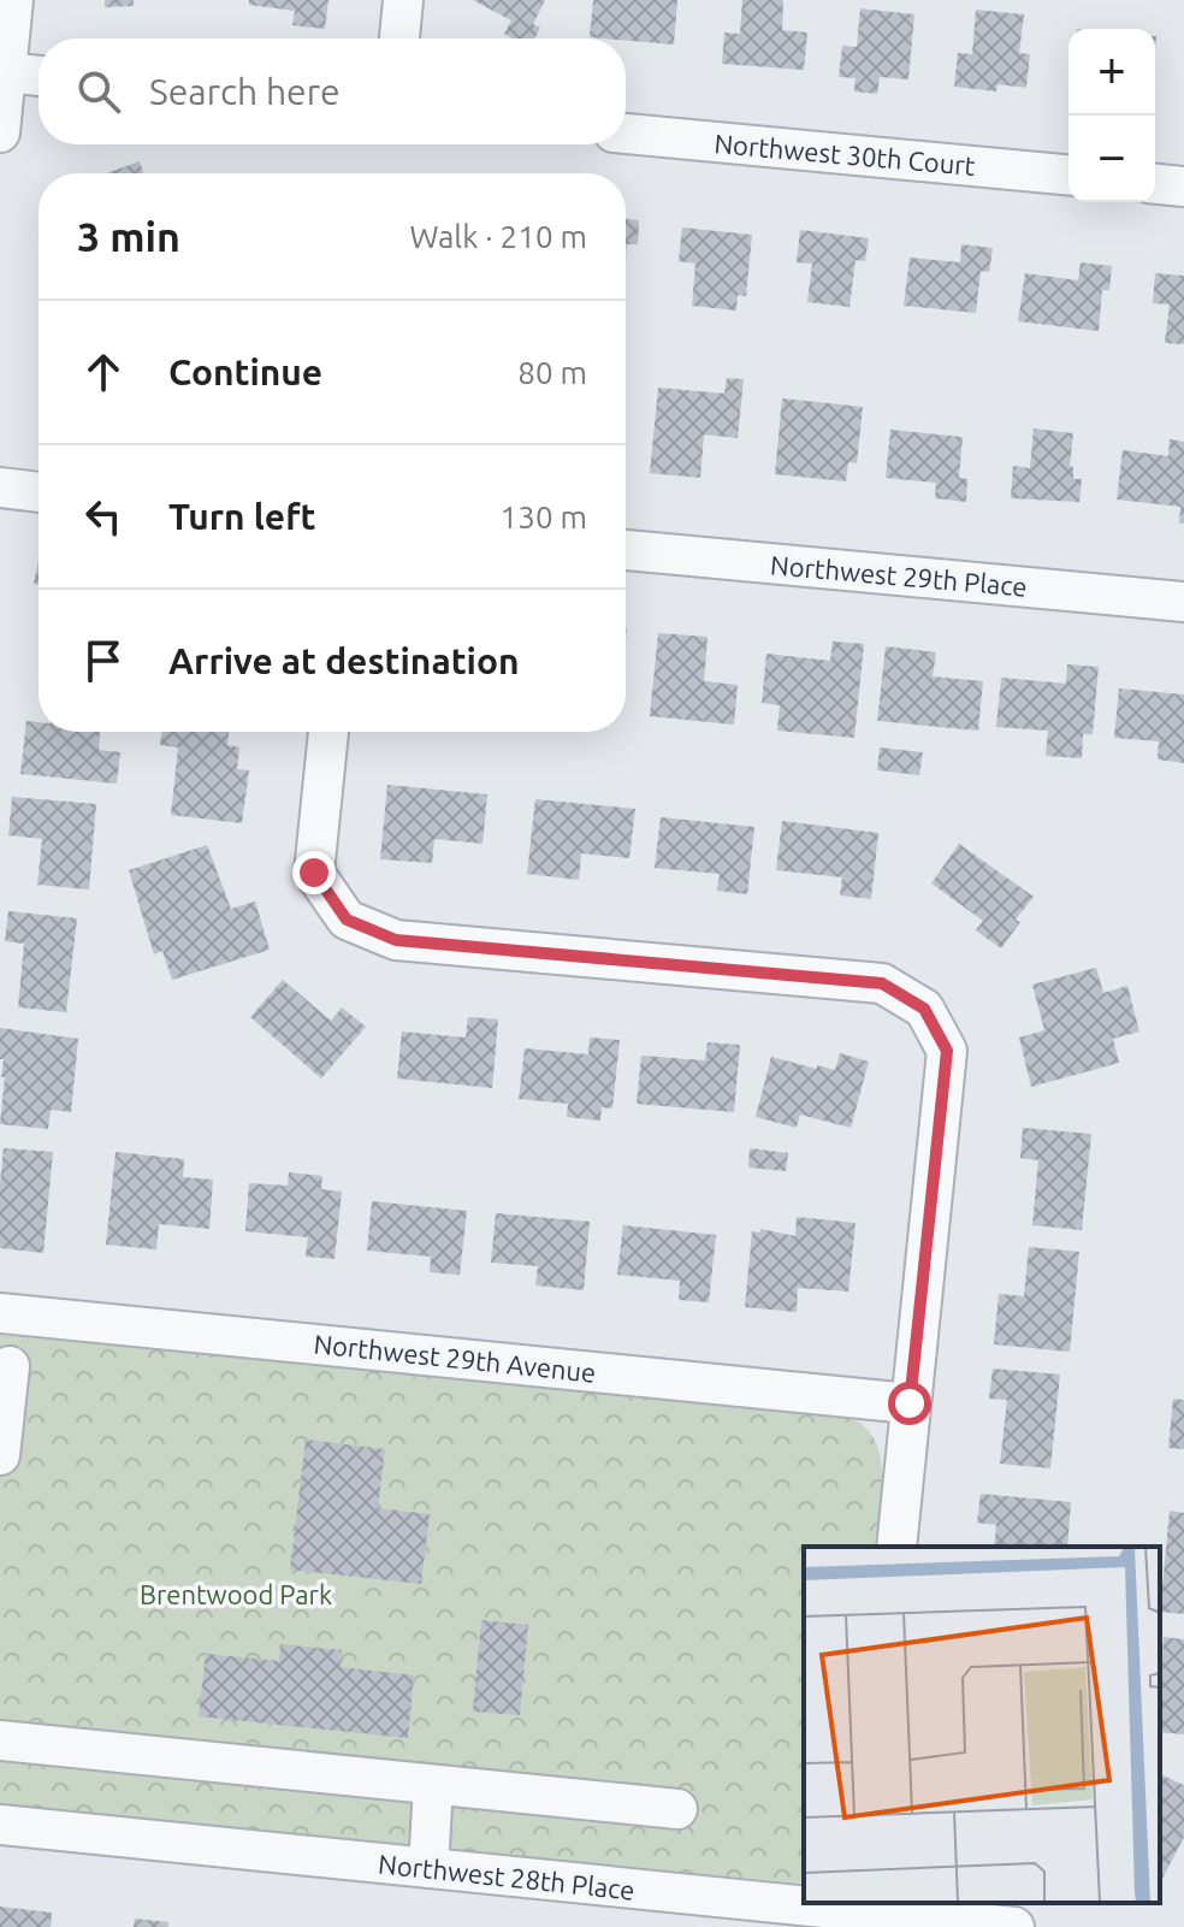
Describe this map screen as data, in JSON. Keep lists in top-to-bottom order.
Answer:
{
  "streets": {
    "street": [
      "Northwest 30th Court",
      "Northwest 29th Place",
      "Northwest 29th Avenue",
      "Northwest 28th Place"
    ]
  },
  "parks": ["Brentwood Park"],
  "page": {
    "map_buttons": ["+", "−"],
    "search": "Search here",
    "heading": ["3 min", "Walk · 210 m"],
    "list": [
      ["Continue", "80 m"],
      ["Turn left", "130 m"],
      "Arrive at destination"
    ]
  }
}
